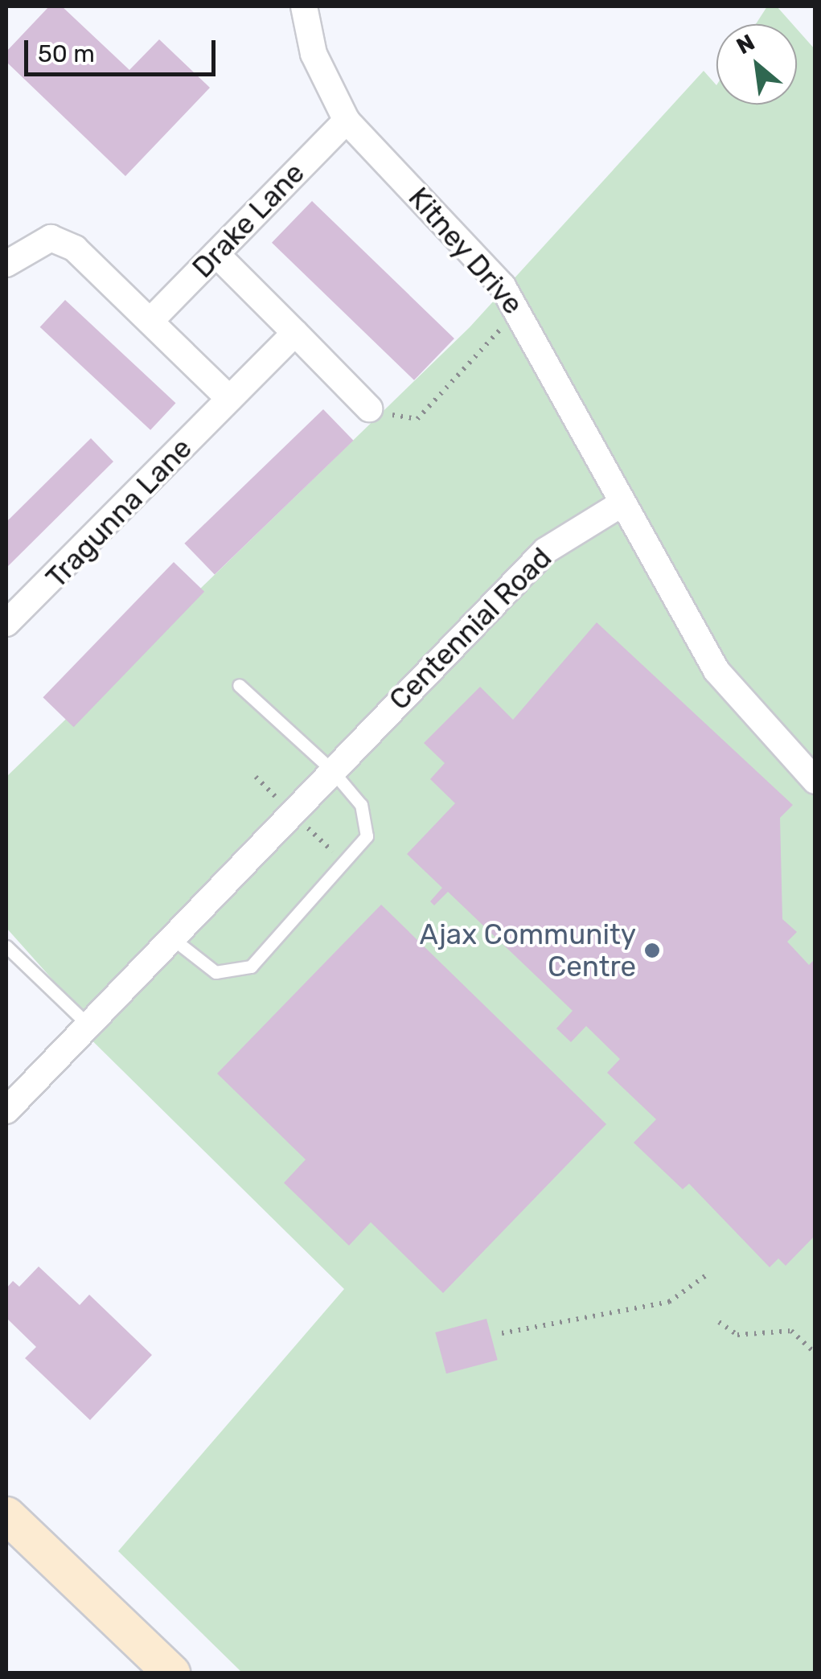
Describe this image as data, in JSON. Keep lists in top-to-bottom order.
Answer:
{
  "streets": {
    "street": [
      "Drake Lane",
      "Kitney Drive",
      "Tragunna Lane",
      "Centennial Road"
    ]
  },
  "crossings": [
    ["Drake Lane", "Kitney Drive"],
    ["Kitney Drive", "Centennial Road"]
  ],
  "places": ["Ajax Community Centre"],
  "scale_bar": "50 m",
  "north": "top left"
}
